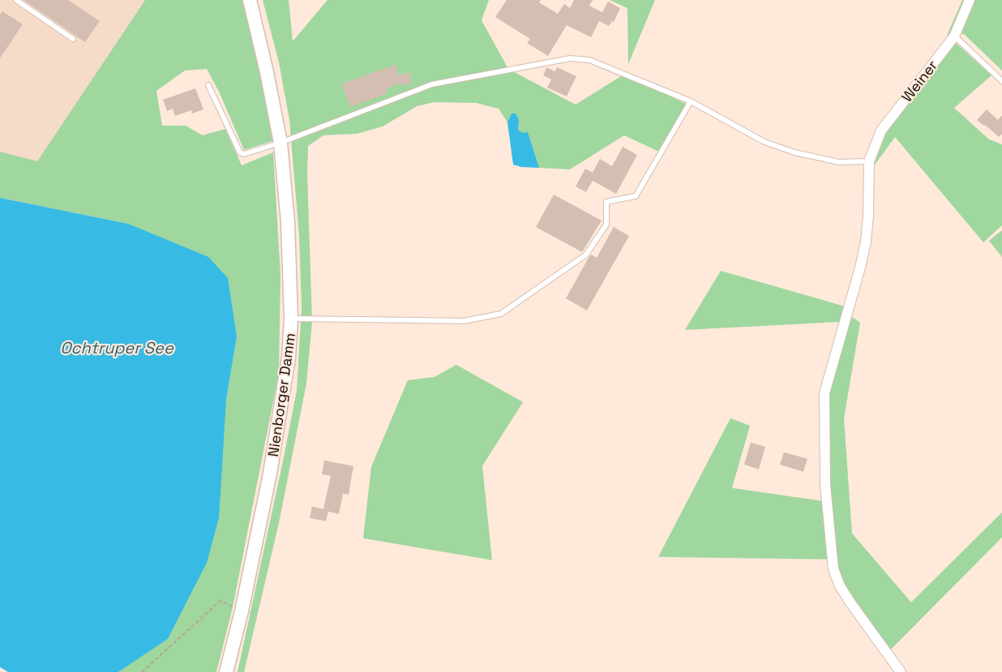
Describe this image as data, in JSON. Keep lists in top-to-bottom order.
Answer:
{
  "streets": {
    "main road": ["Nienborger Damm"],
    "street": ["Weiner"]
  },
  "water": ["Ochtruper See"]
}
